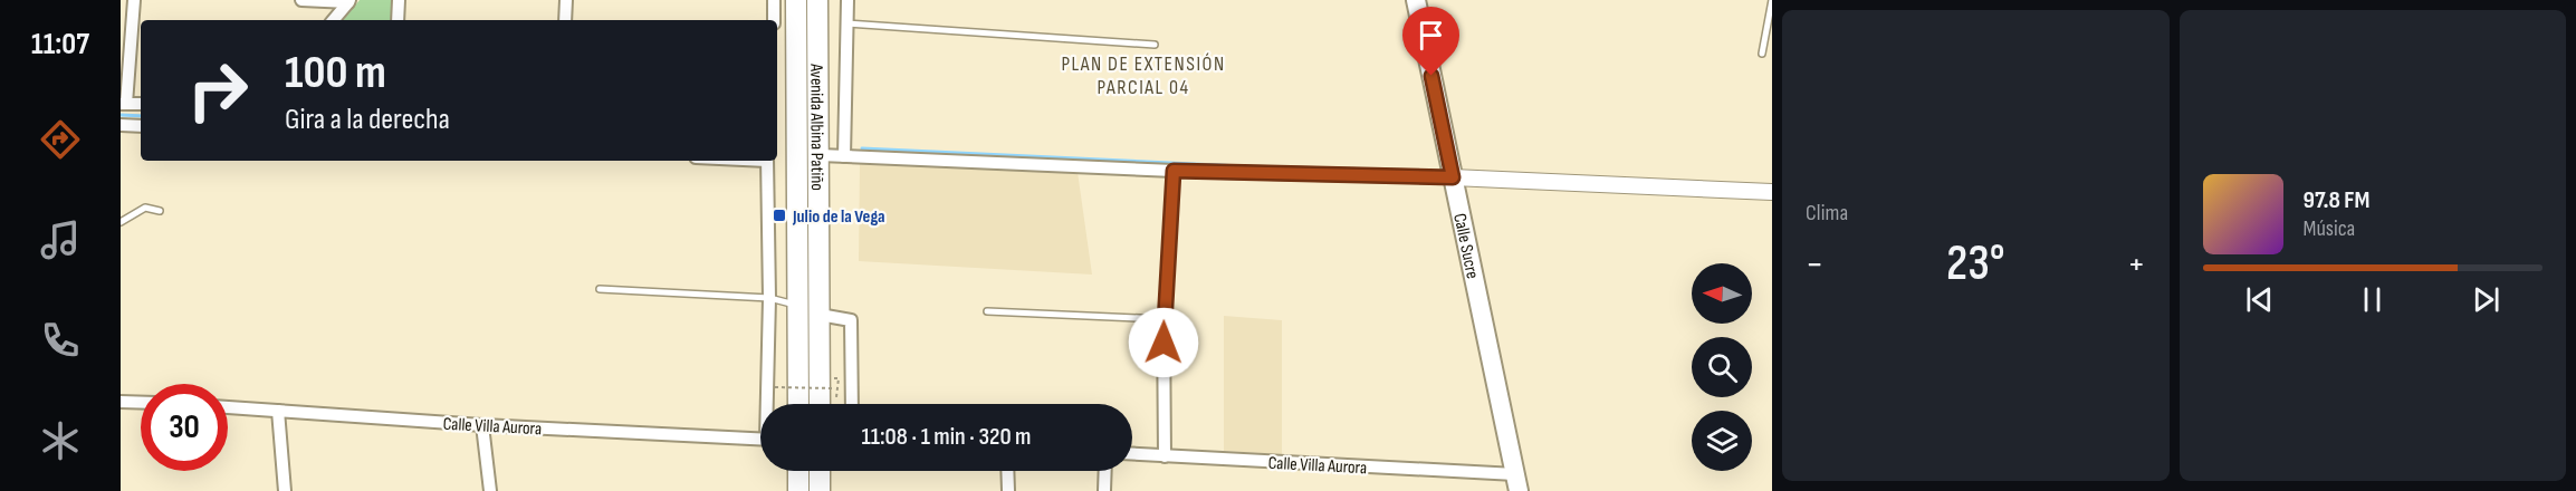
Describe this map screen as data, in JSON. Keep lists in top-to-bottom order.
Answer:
{
  "streets": {
    "highway": ["Avenida Albina Patiño"],
    "main road": ["Calle Sucre"],
    "street": ["Calle Villa Aurora"]
  },
  "crossings": [
    ["Calle Sucre", "Calle Villa Aurora"]
  ],
  "districts": ["PLAN DE EXTENSIÓN PARCIAL 04"],
  "places": {
    "transit": ["Julio de la Vega"]
  },
  "north": "left",
  "page": {
    "tabs": "11:07",
    "tile": "Clima",
    "turn": ["100 m", "Gira a la derecha"],
    "song": ["97.8 FM", "Música"],
    "heat": ["−", "23°", "+"],
    "limit": "30",
    "trip": "11:08 · 1 min · 320 m"
  }
}
